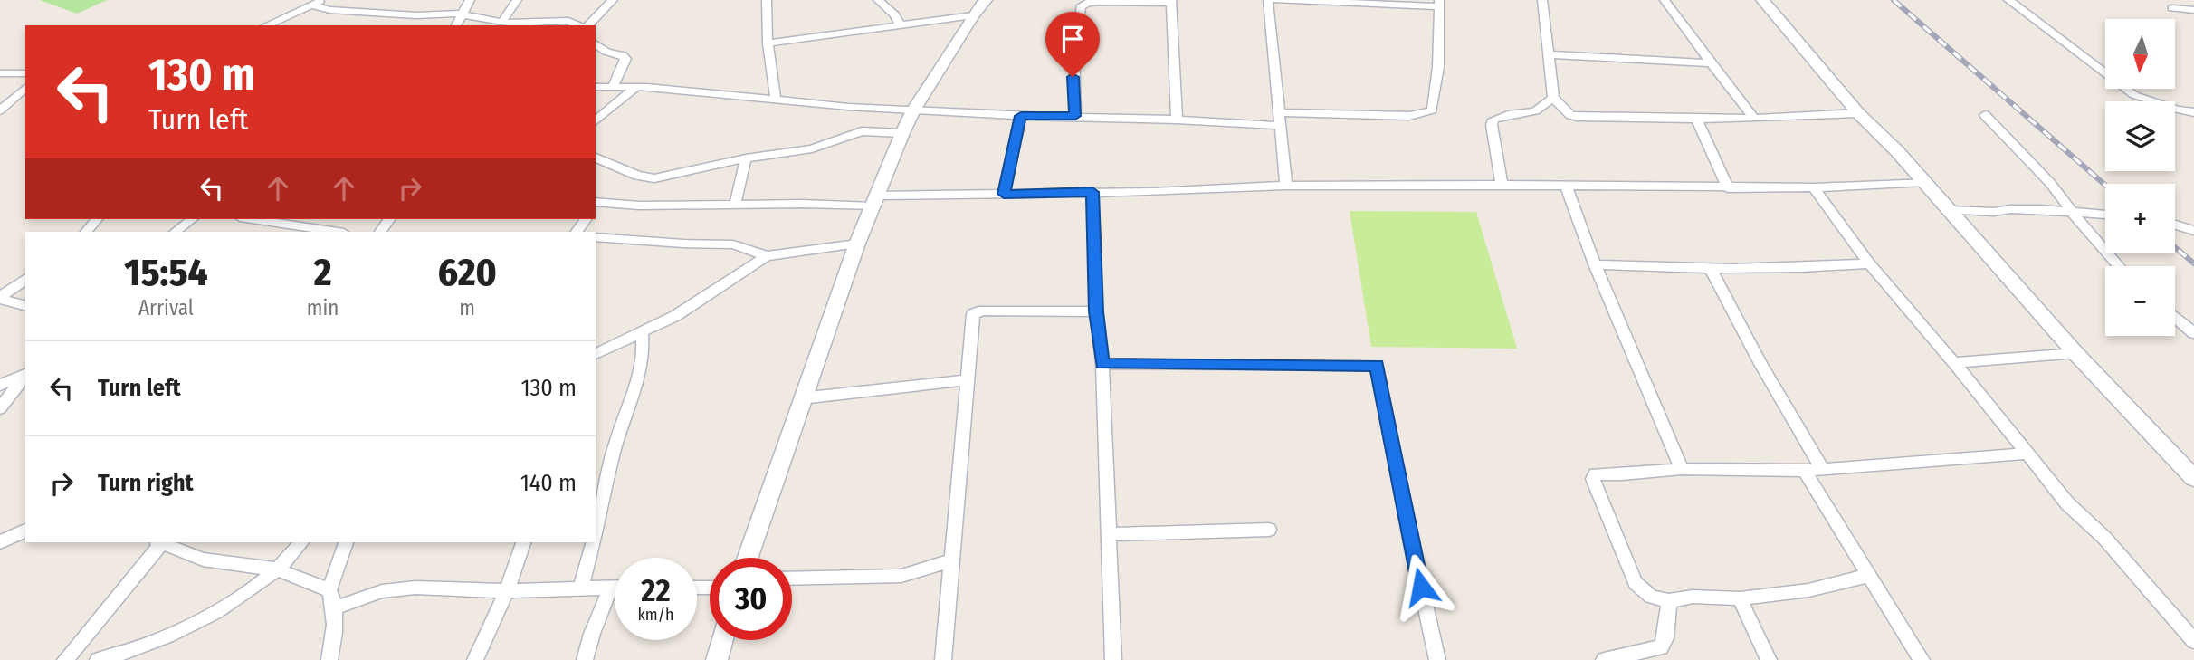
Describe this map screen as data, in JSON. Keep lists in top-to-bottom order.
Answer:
{
  "north": "bottom",
  "page": {
    "map_buttons": ["+", "−"],
    "turn": ["130 m", "Turn left"],
    "eta": [
      "15:54",
      "Arrival",
      "2",
      "min",
      "620",
      "m"
    ],
    "list": [
      {
        "name": "Turn left",
        "value": "130 m"
      },
      {
        "name": "Turn right",
        "value": "140 m"
      }
    ],
    "speed": "22 km/h",
    "limit": "30"
  }
}
